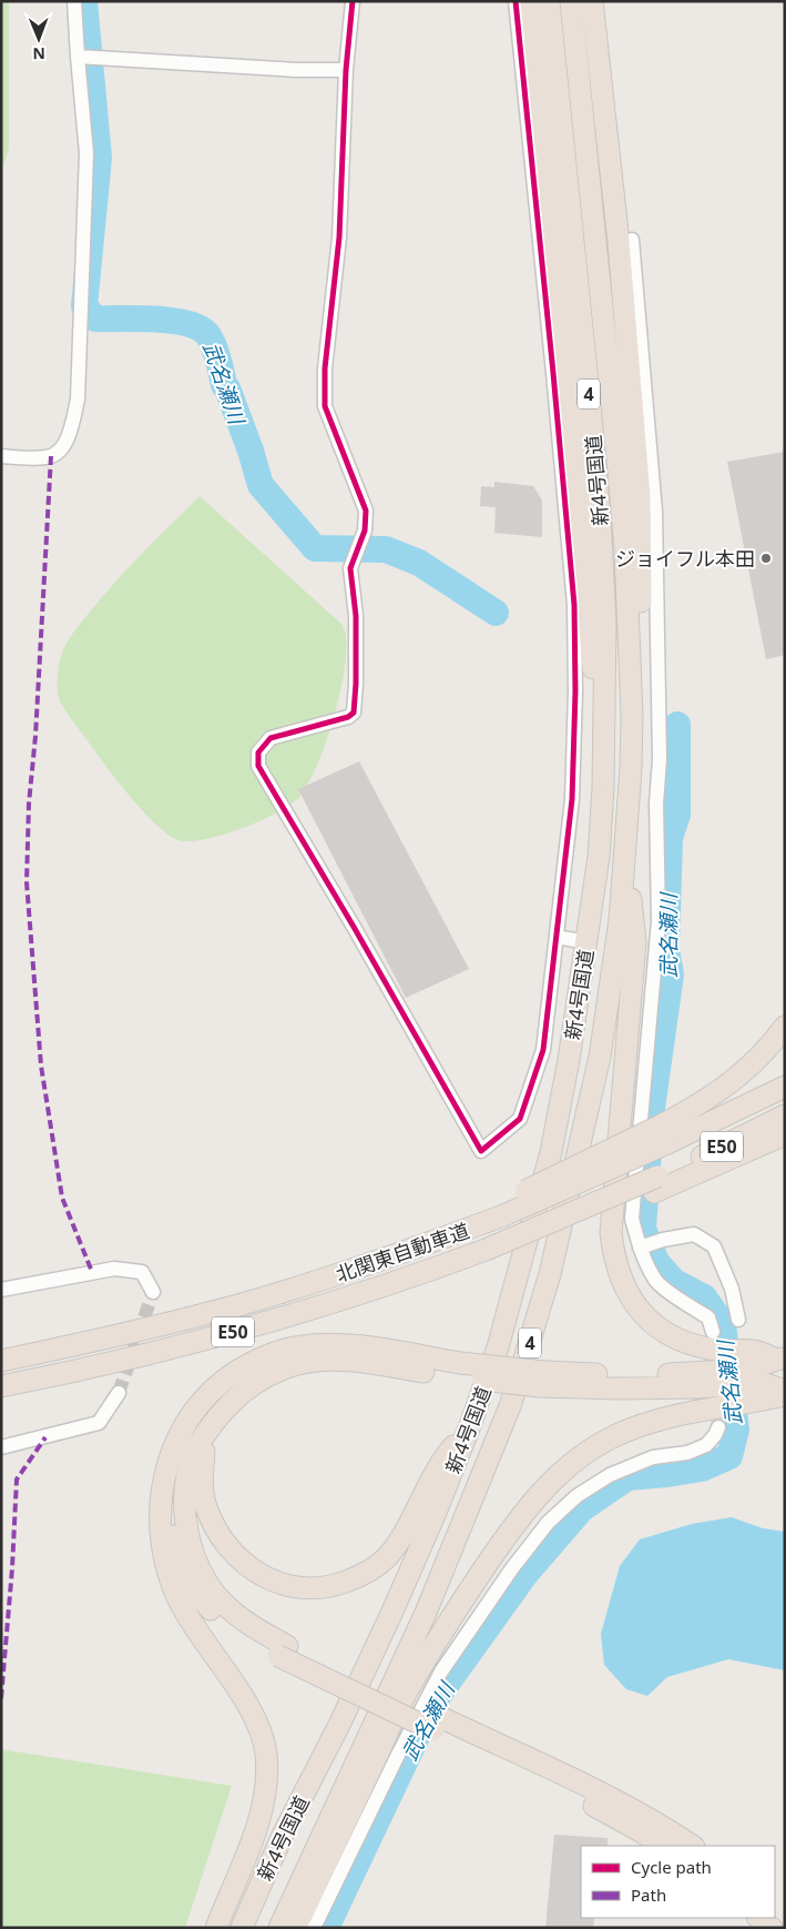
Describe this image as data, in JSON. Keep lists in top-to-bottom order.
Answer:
{
  "streets": {
    "highway": [
      "4",
      "新4号国道",
      "E50",
      "北関東自動車道"
    ]
  },
  "crossings": [
    ["E50", "北関東自動車道"]
  ],
  "water": ["武名瀬川"],
  "places": ["ジョイフル本田"],
  "legend": ["Cycle path", "Path"],
  "north": "bottom"
}
